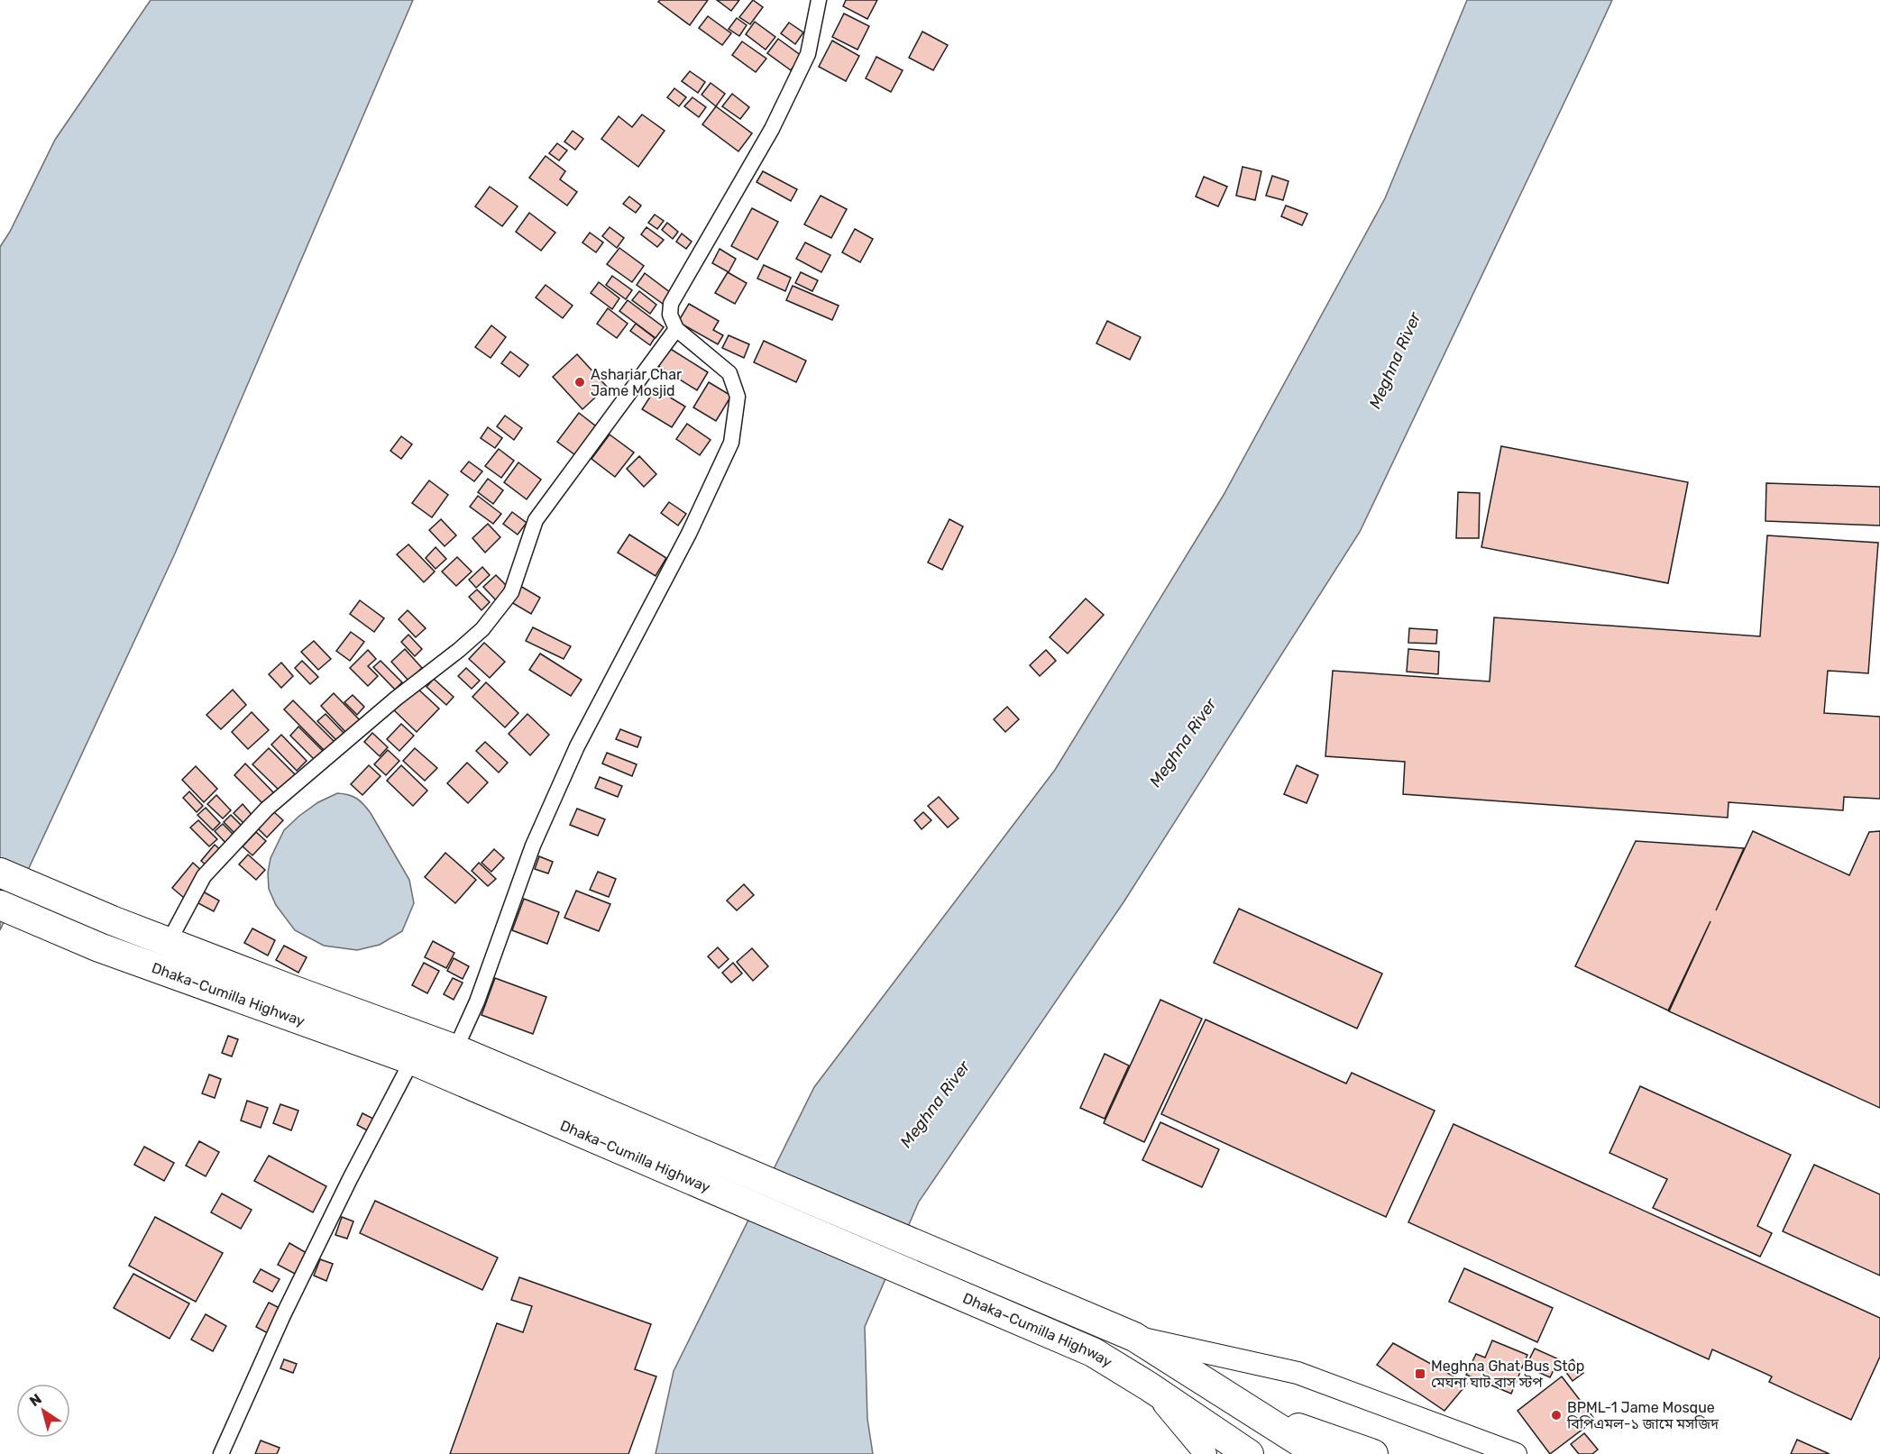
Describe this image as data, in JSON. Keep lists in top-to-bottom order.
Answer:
{
  "streets": {
    "highway": ["Dhaka–Cumilla Highway"]
  },
  "water": ["Meghna River"],
  "places": {
    "other": ["Ashariar Char Jame Mosjid", "BPML-1 Jame Mosque বিপিএমল-১ জামে মসজিদ"],
    "transit": ["Meghna Ghat Bus Stop মেঘনা ঘাট বাস স্টপ"]
  },
  "north": "top left"
}
